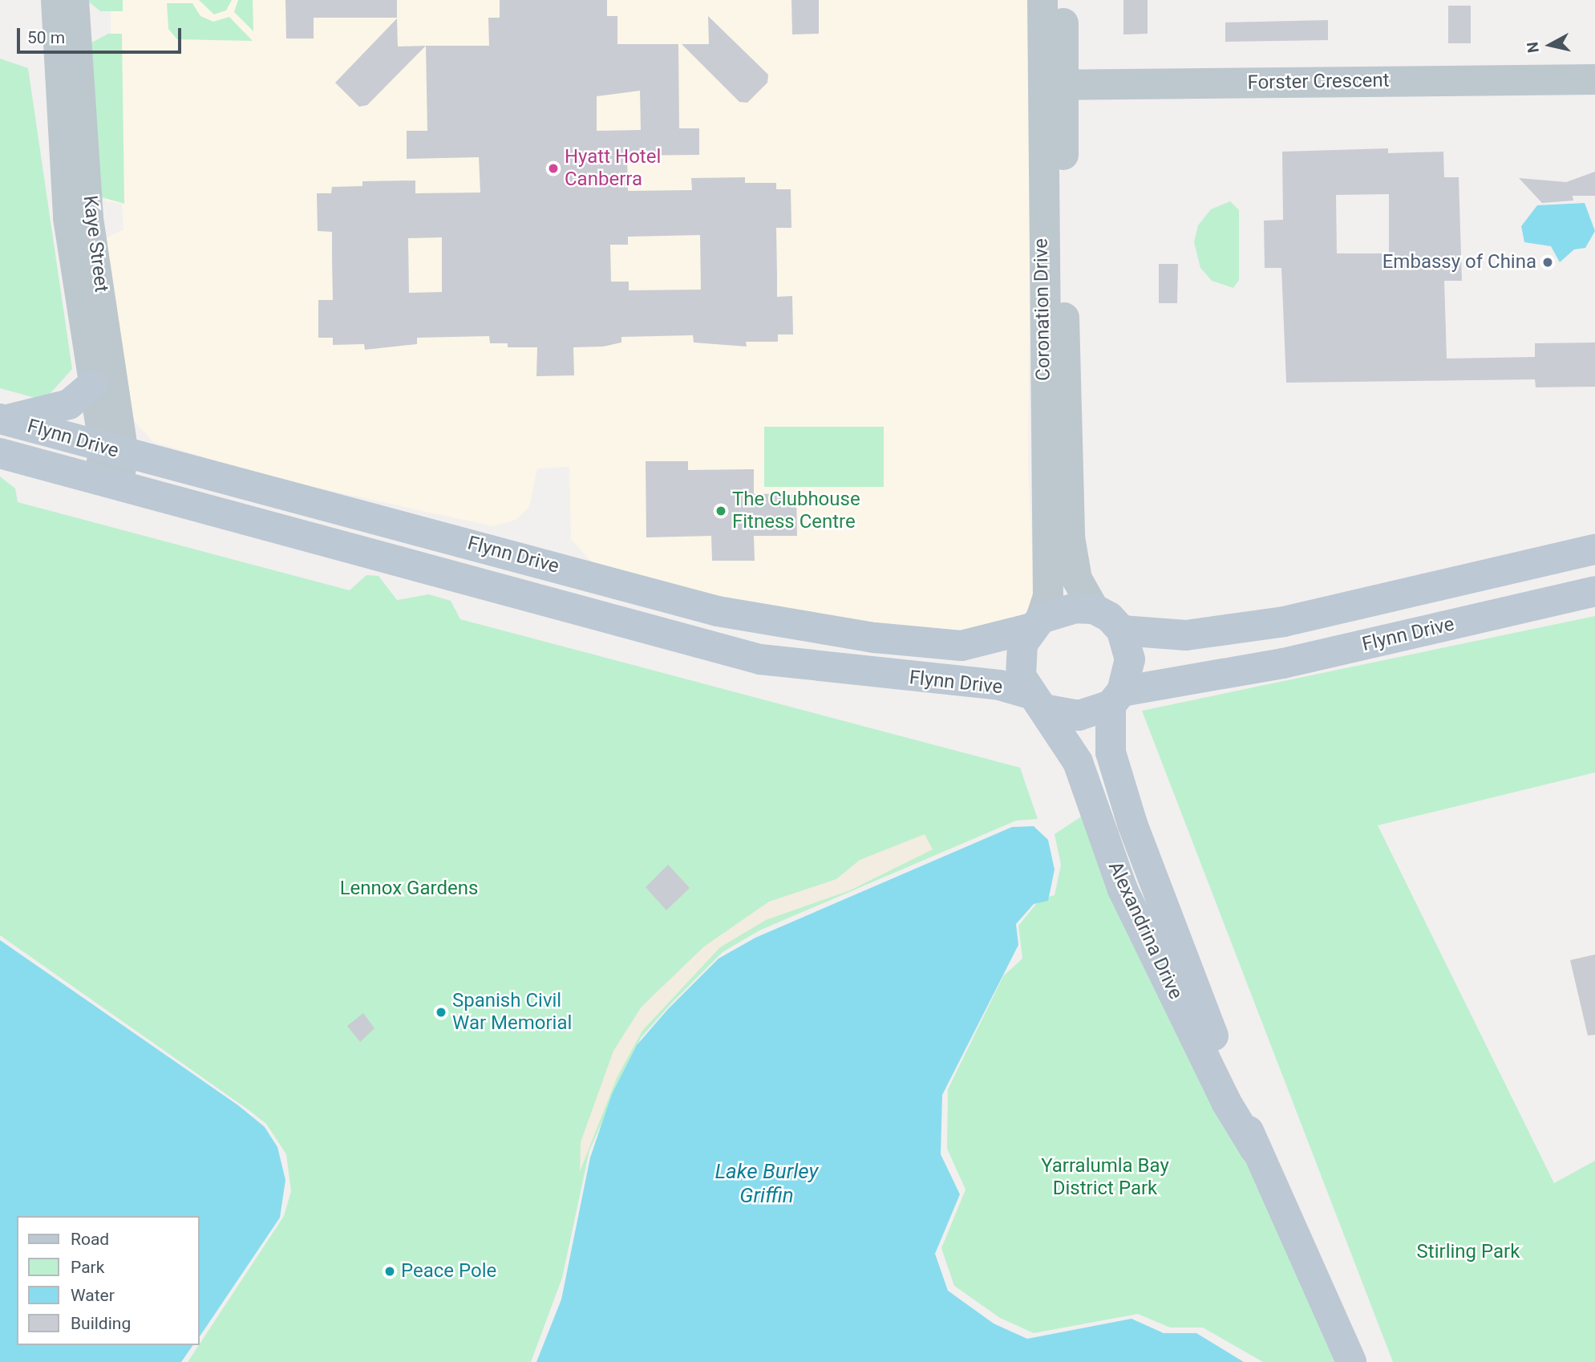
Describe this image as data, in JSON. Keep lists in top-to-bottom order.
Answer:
{
  "streets": {
    "main road": ["Flynn Drive", "Alexandrina Drive"],
    "street": ["Forster Crescent", "Kaye Street", "Coronation Drive"]
  },
  "crossings": [
    ["Forster Crescent", "Coronation Drive"],
    ["Kaye Street", "Flynn Drive"],
    ["Coronation Drive", "Flynn Drive"],
    ["Coronation Drive", "Alexandrina Drive"],
    ["Flynn Drive", "Alexandrina Drive"]
  ],
  "water": ["Lake Burley Griffin"],
  "parks": ["Lennox Gardens", "Yarralumla Bay District Park", "Stirling Park"],
  "places": [
    "Hyatt Hotel Canberra",
    "Embassy of China",
    "The Clubhouse Fitness Centre",
    "Spanish Civil War Memorial",
    "Peace Pole"
  ],
  "legend": [
    "Road",
    "Park",
    "Water",
    "Building"
  ],
  "scale_bar": "50 m",
  "north": "left"
}
